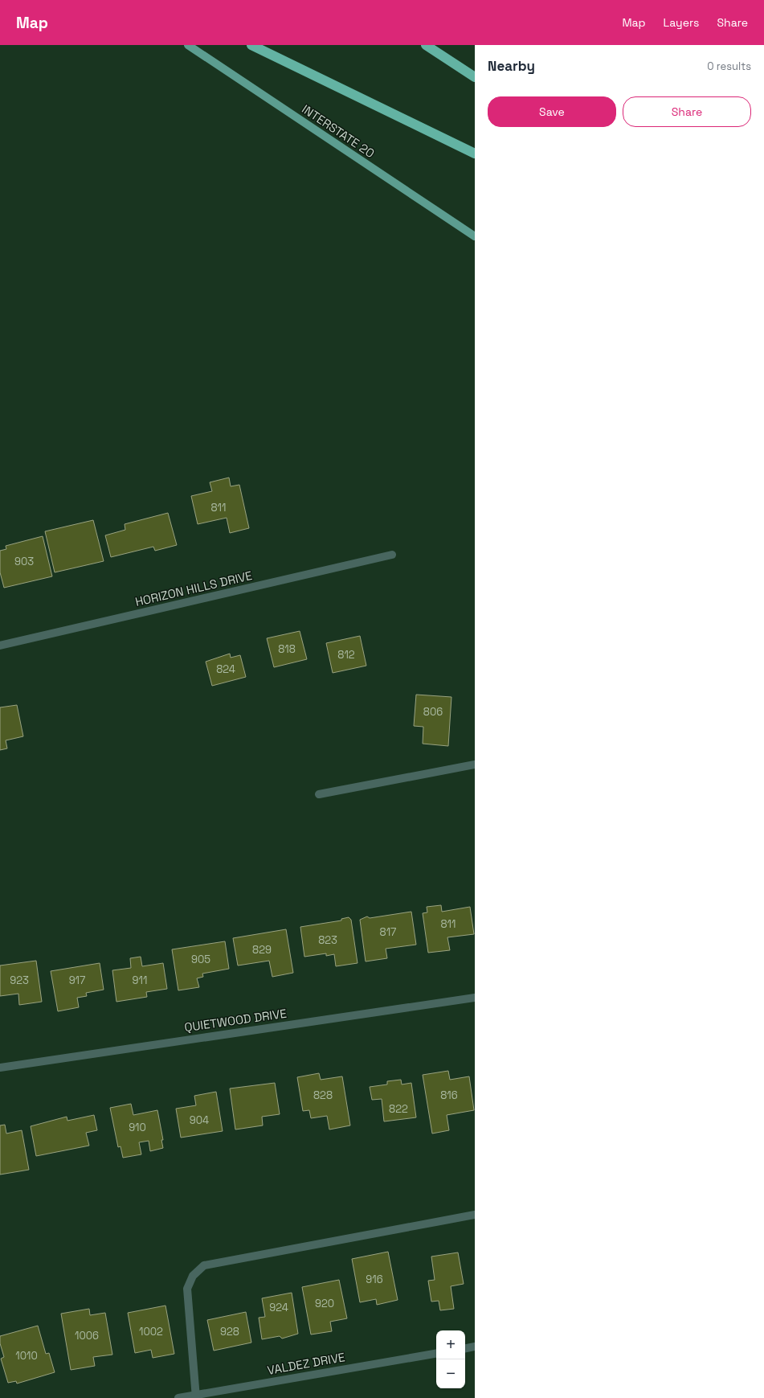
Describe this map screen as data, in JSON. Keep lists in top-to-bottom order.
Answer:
{
  "streets": {
    "main road": ["INTERSTATE 20"],
    "street": ["HORIZON HILLS DRIVE", "QUIETWOOD DRIVE", "VALDEZ DRIVE"]
  },
  "house_numbers": [
    "811",
    "903",
    "818",
    "812",
    "824",
    "806",
    "811",
    "817",
    "823",
    "829",
    "905",
    "923",
    "917",
    "911",
    "828",
    "816",
    "822",
    "904",
    "910",
    "916",
    "920",
    "924",
    "1002",
    "928",
    "1006",
    "1010"
  ],
  "page": {
    "header": "Map",
    "nav": ["Map", "Layers", "Share"],
    "heading": ["Nearby", "0 results"],
    "buttons": ["Save", "Share"],
    "map_buttons": ["+", "−"]
  }
}
